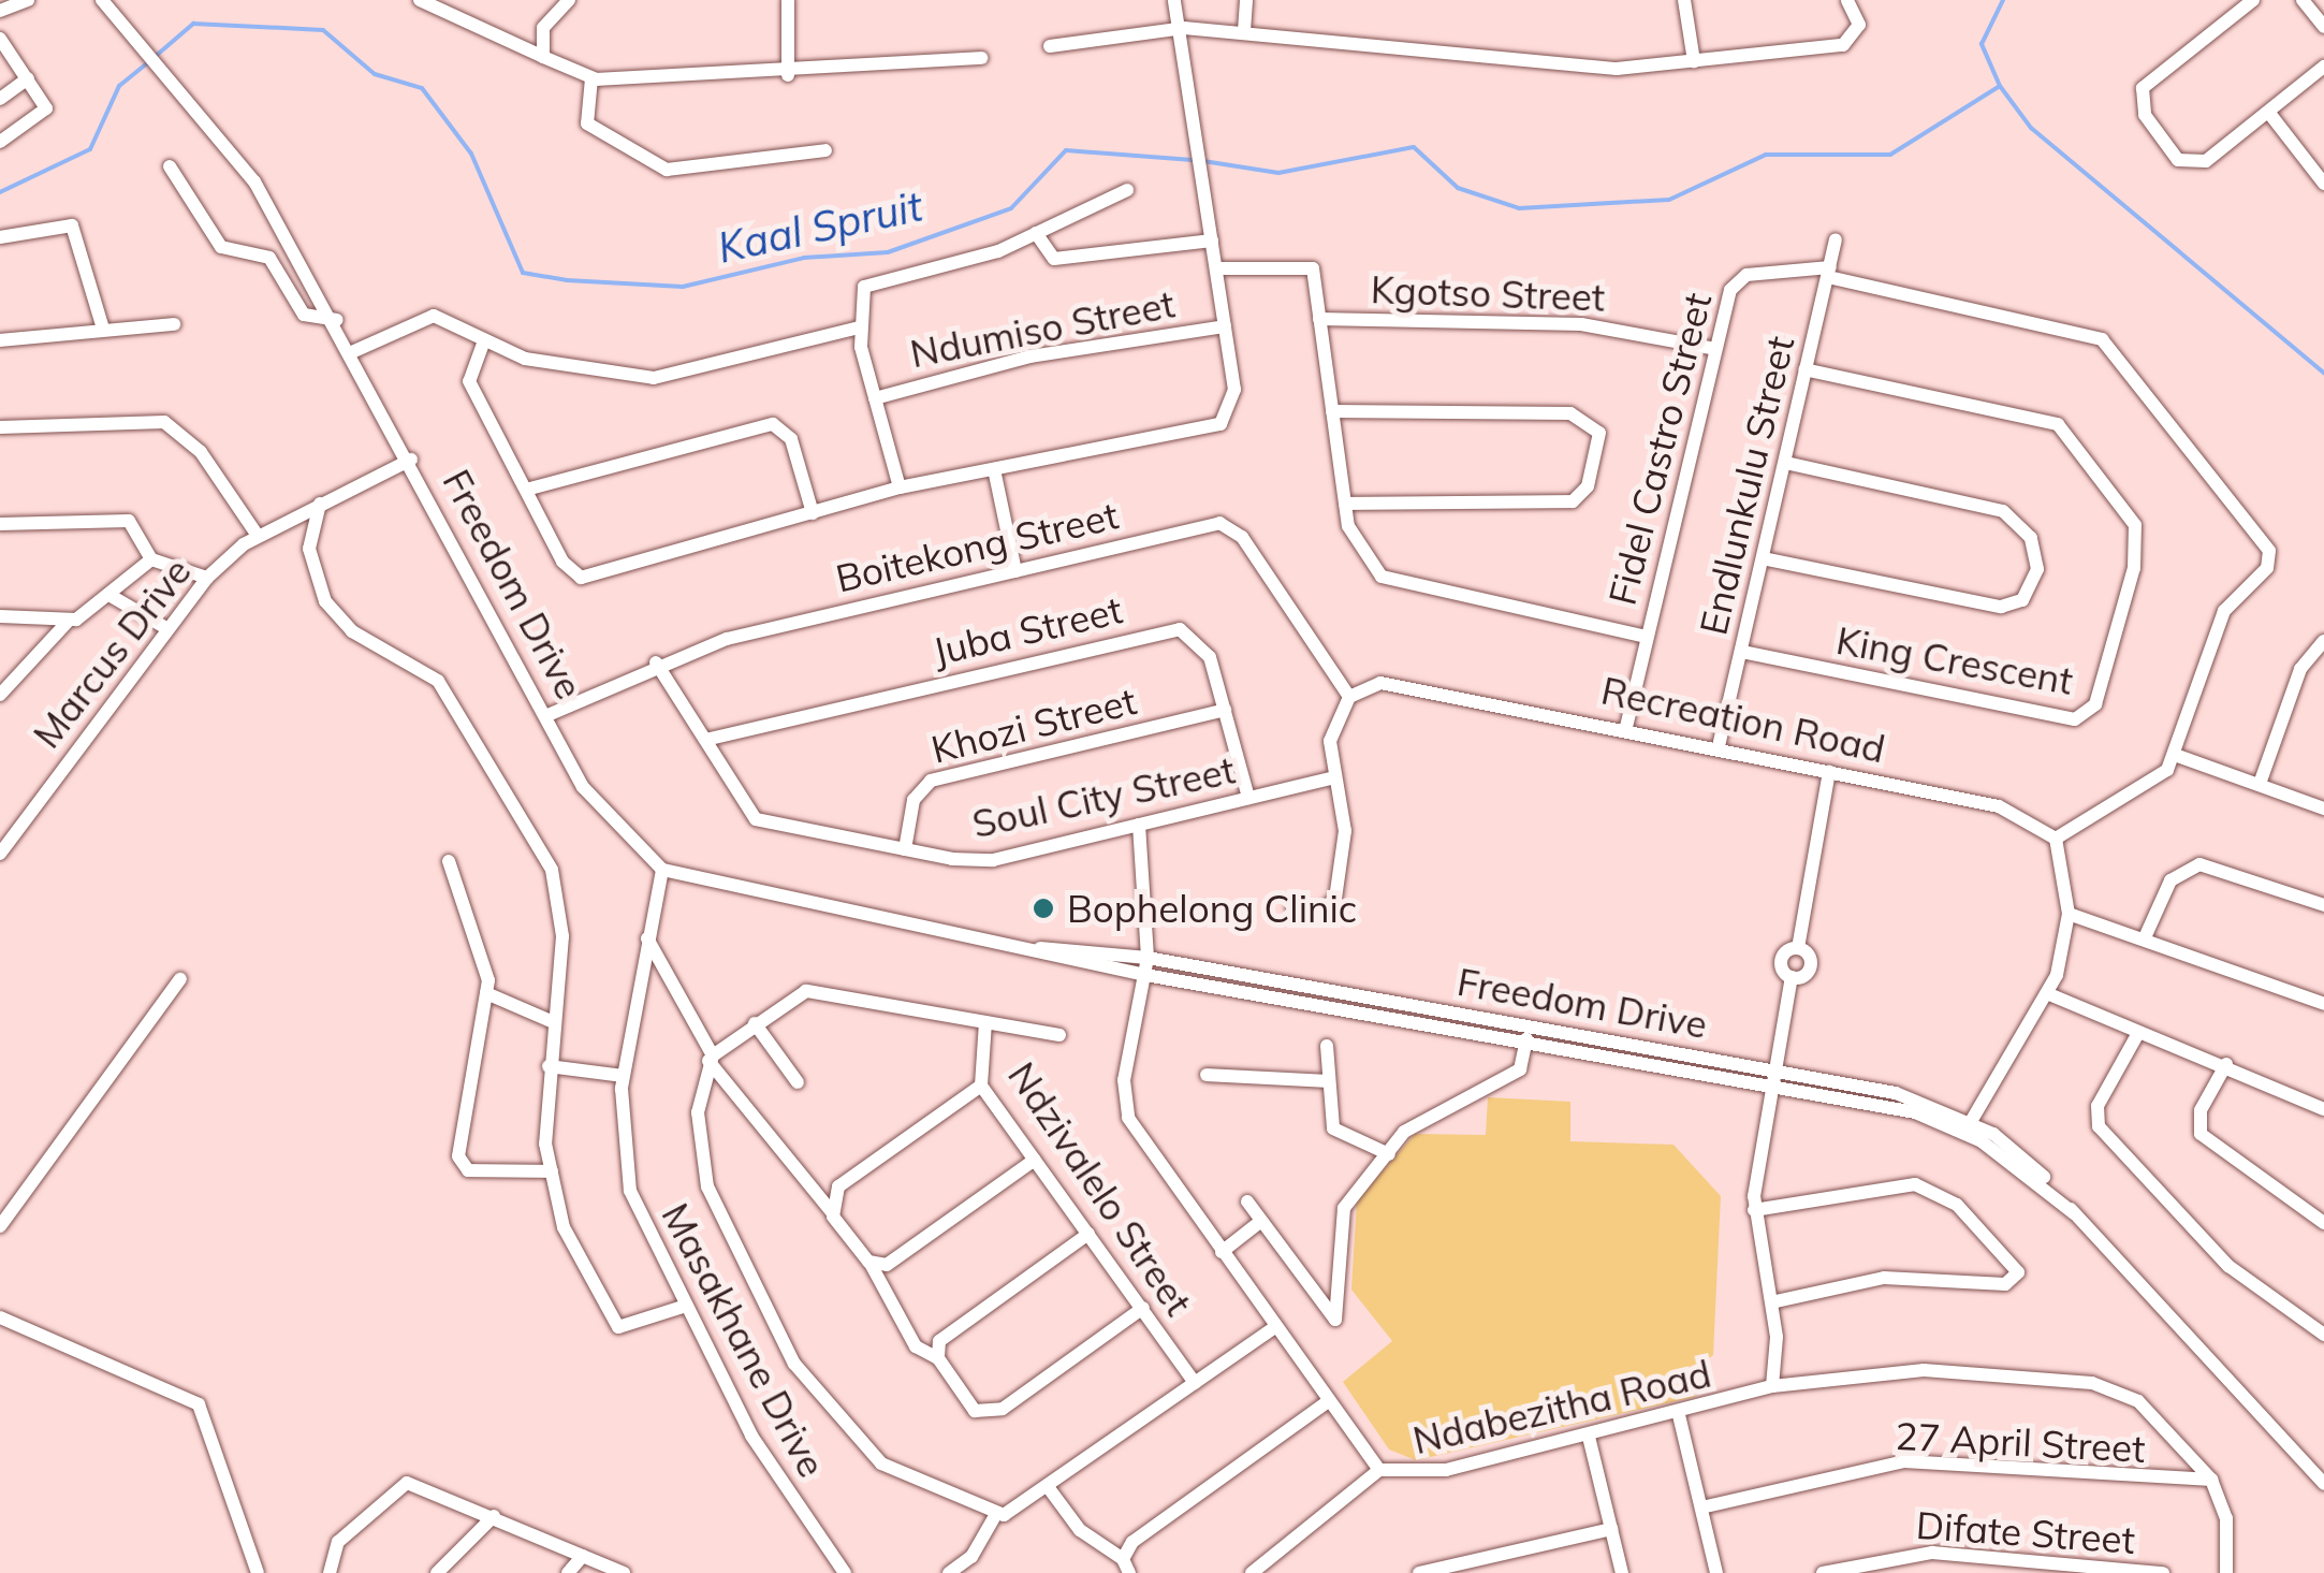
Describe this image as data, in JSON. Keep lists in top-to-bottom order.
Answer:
{
  "streets": {
    "street": [
      "Kgotso Street",
      "Ndumiso Street",
      "Fidel Castro Street",
      "Endlunkulu Street",
      "Boitekong Street",
      "Freedom Drive",
      "Juba Street",
      "Marcus Drive",
      "King Crescent",
      "Recreation Road",
      "Khozi Street",
      "Soul City Street",
      "Ndzivalelo Street",
      "Masakhane Drive",
      "Ndabezitha Road",
      "27 April Street",
      "Difate Street"
    ]
  },
  "crossings": [
    ["Kgotso Street", "Fidel Castro Street"],
    ["Fidel Castro Street", "Endlunkulu Street"],
    ["Fidel Castro Street", "Recreation Road"],
    ["Endlunkulu Street", "King Crescent"],
    ["Endlunkulu Street", "Recreation Road"],
    ["Boitekong Street", "Freedom Drive"],
    ["Boitekong Street", "Recreation Road"],
    ["Boitekong Street", "Soul City Street"],
    ["Freedom Drive", "Marcus Drive"],
    ["Freedom Drive", "Masakhane Drive"],
    ["Freedom Drive", "Ndabezitha Road"],
    ["Juba Street", "Khozi Street"],
    ["Juba Street", "Soul City Street"],
    ["Khozi Street", "Soul City Street"],
    ["Soul City Street", "Ndabezitha Road"],
    ["Ndabezitha Road", "27 April Street"]
  ],
  "water": ["Kaal Spruit"],
  "places": ["Bophelong Clinic"]
}
